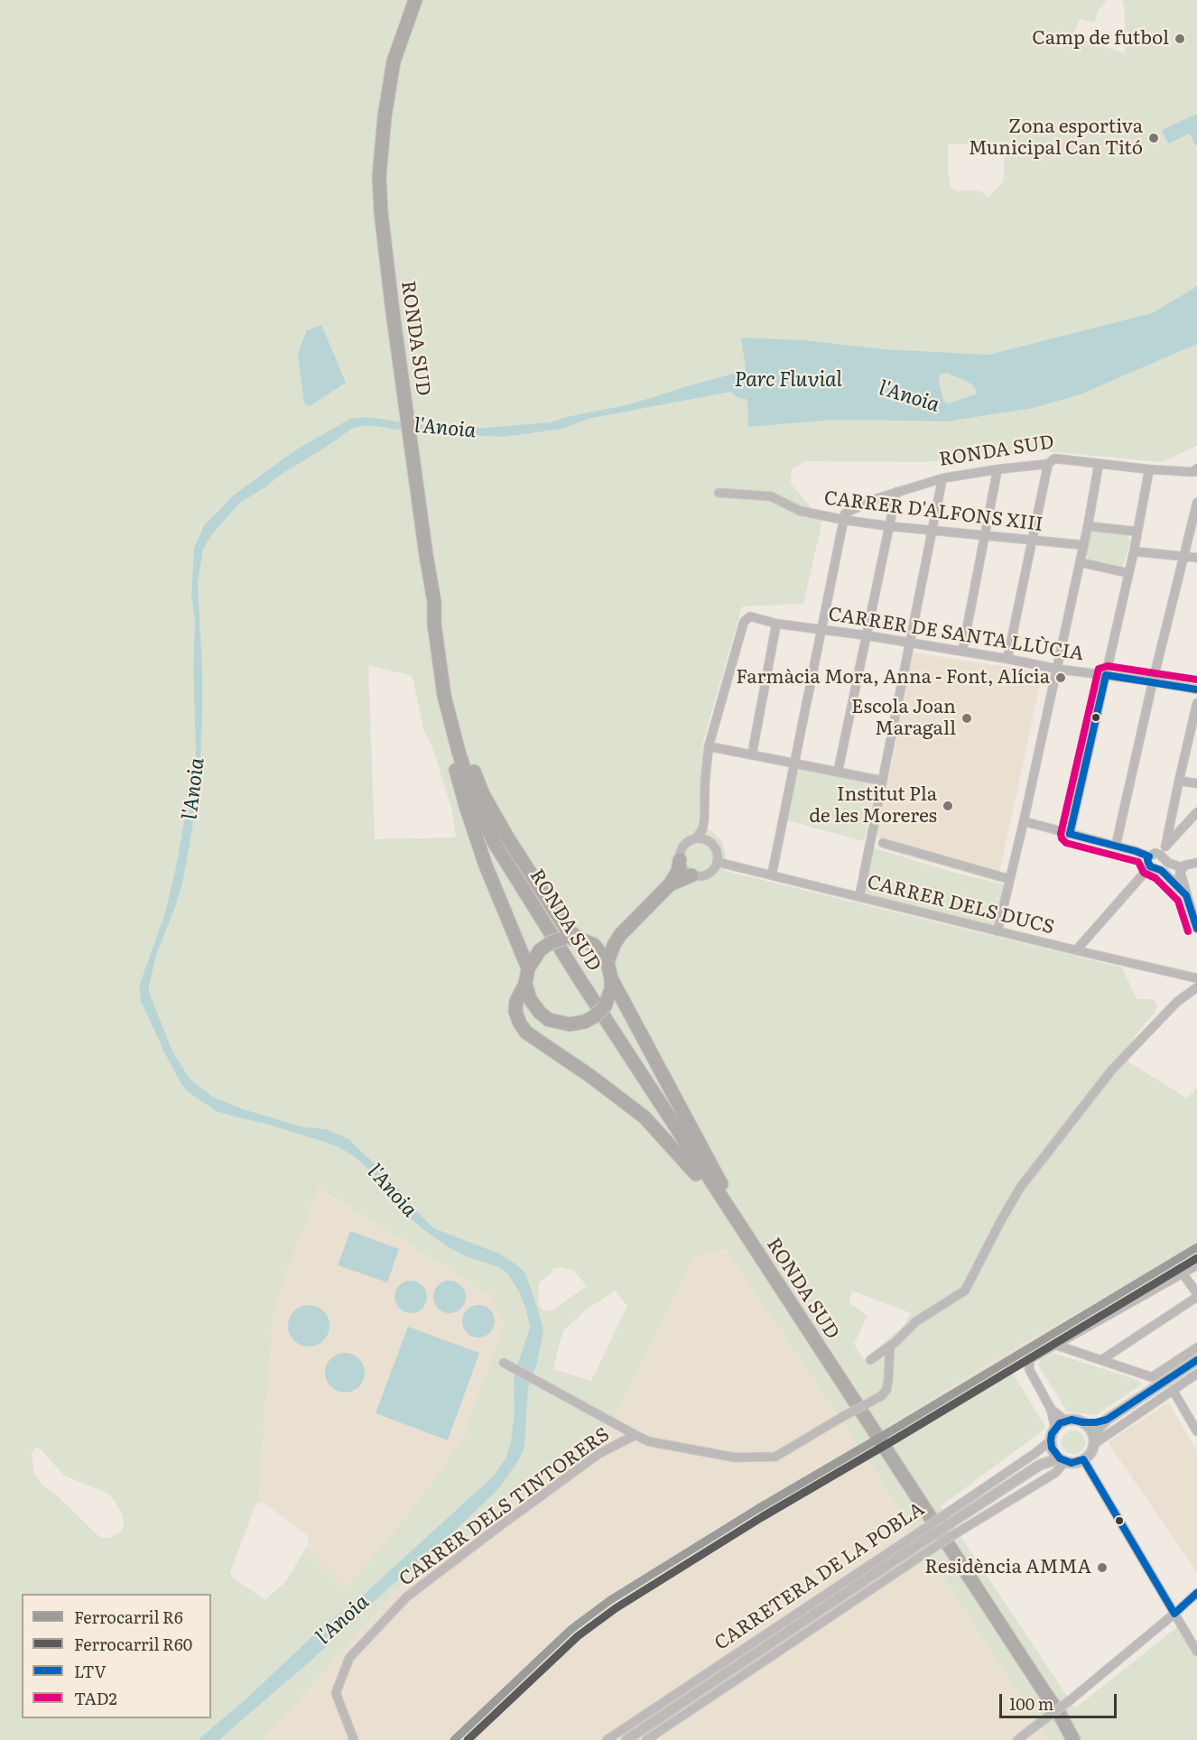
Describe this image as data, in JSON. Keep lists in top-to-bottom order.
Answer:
{
  "streets": {
    "highway": ["RONDA SUD"],
    "street": [
      "CARRER D'ALFONS XIII",
      "CARRER DE SANTA LLÙCIA",
      "CARRER DELS DUCS",
      "CARRER DELS TINTORERS",
      "CARRETERA DE LA POBLA"
    ]
  },
  "crossings": [
    ["RONDA SUD", "CARRER D'ALFONS XIII"]
  ],
  "water": ["Parc Fluvial", "l'Anoia"],
  "places": [
    "Camp de futbol",
    "Zona esportiva Municipal Can Titó",
    "Farmàcia Mora, Anna - Font, Alícia",
    "Escola Joan Maragall",
    "Institut Pla de les Moreres",
    "Residència AMMA"
  ],
  "lines": [
    "transit line TAD2",
    "transit line LTV",
    "rail line R6",
    "rail line R60"
  ],
  "legend": [
    "Ferrocarril R6",
    "Ferrocarril R60",
    "LTV",
    "TAD2"
  ],
  "scale_bar": "100 m"
}
